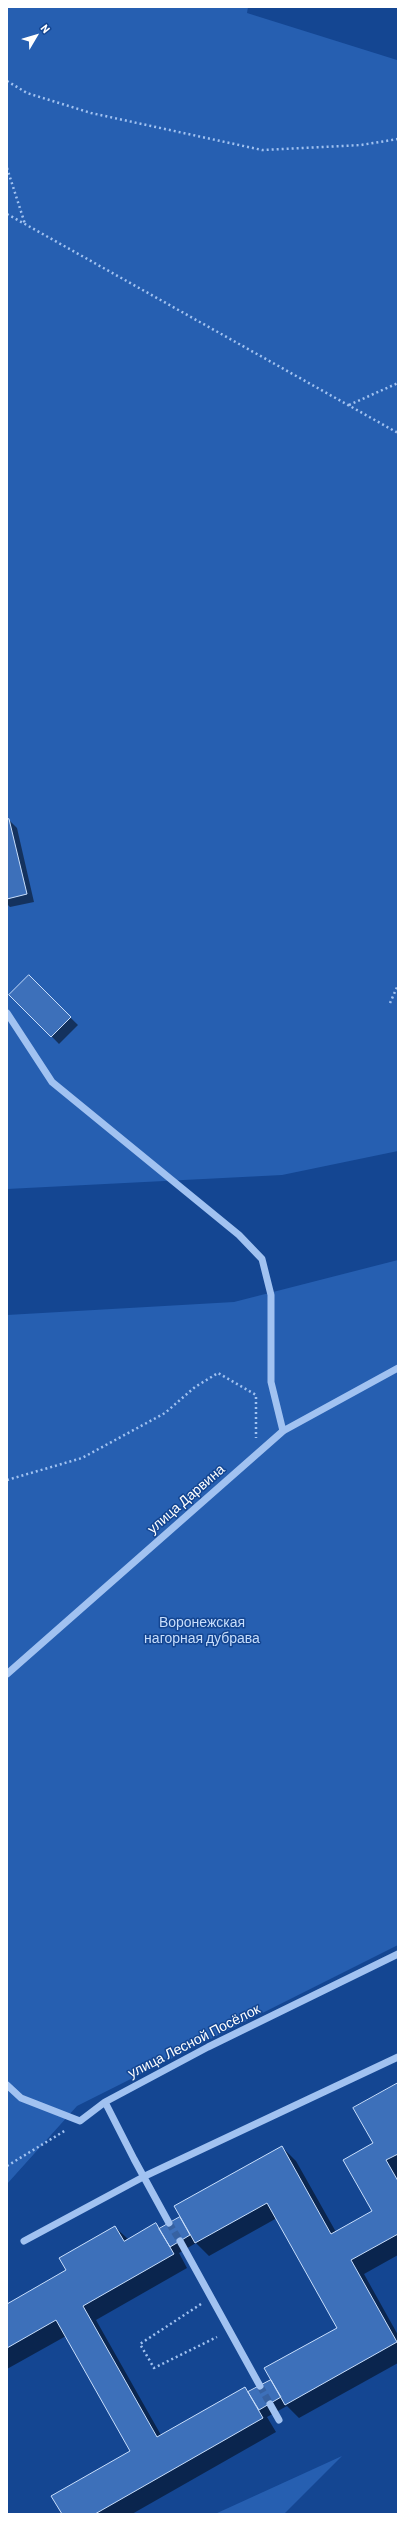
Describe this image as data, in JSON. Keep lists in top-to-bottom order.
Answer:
{
  "streets": {
    "street": ["улица Дарвина", "улица Лесной Посёлок"]
  },
  "parks": ["Воронежская нагорная дубрава"],
  "north": "top right"
}
